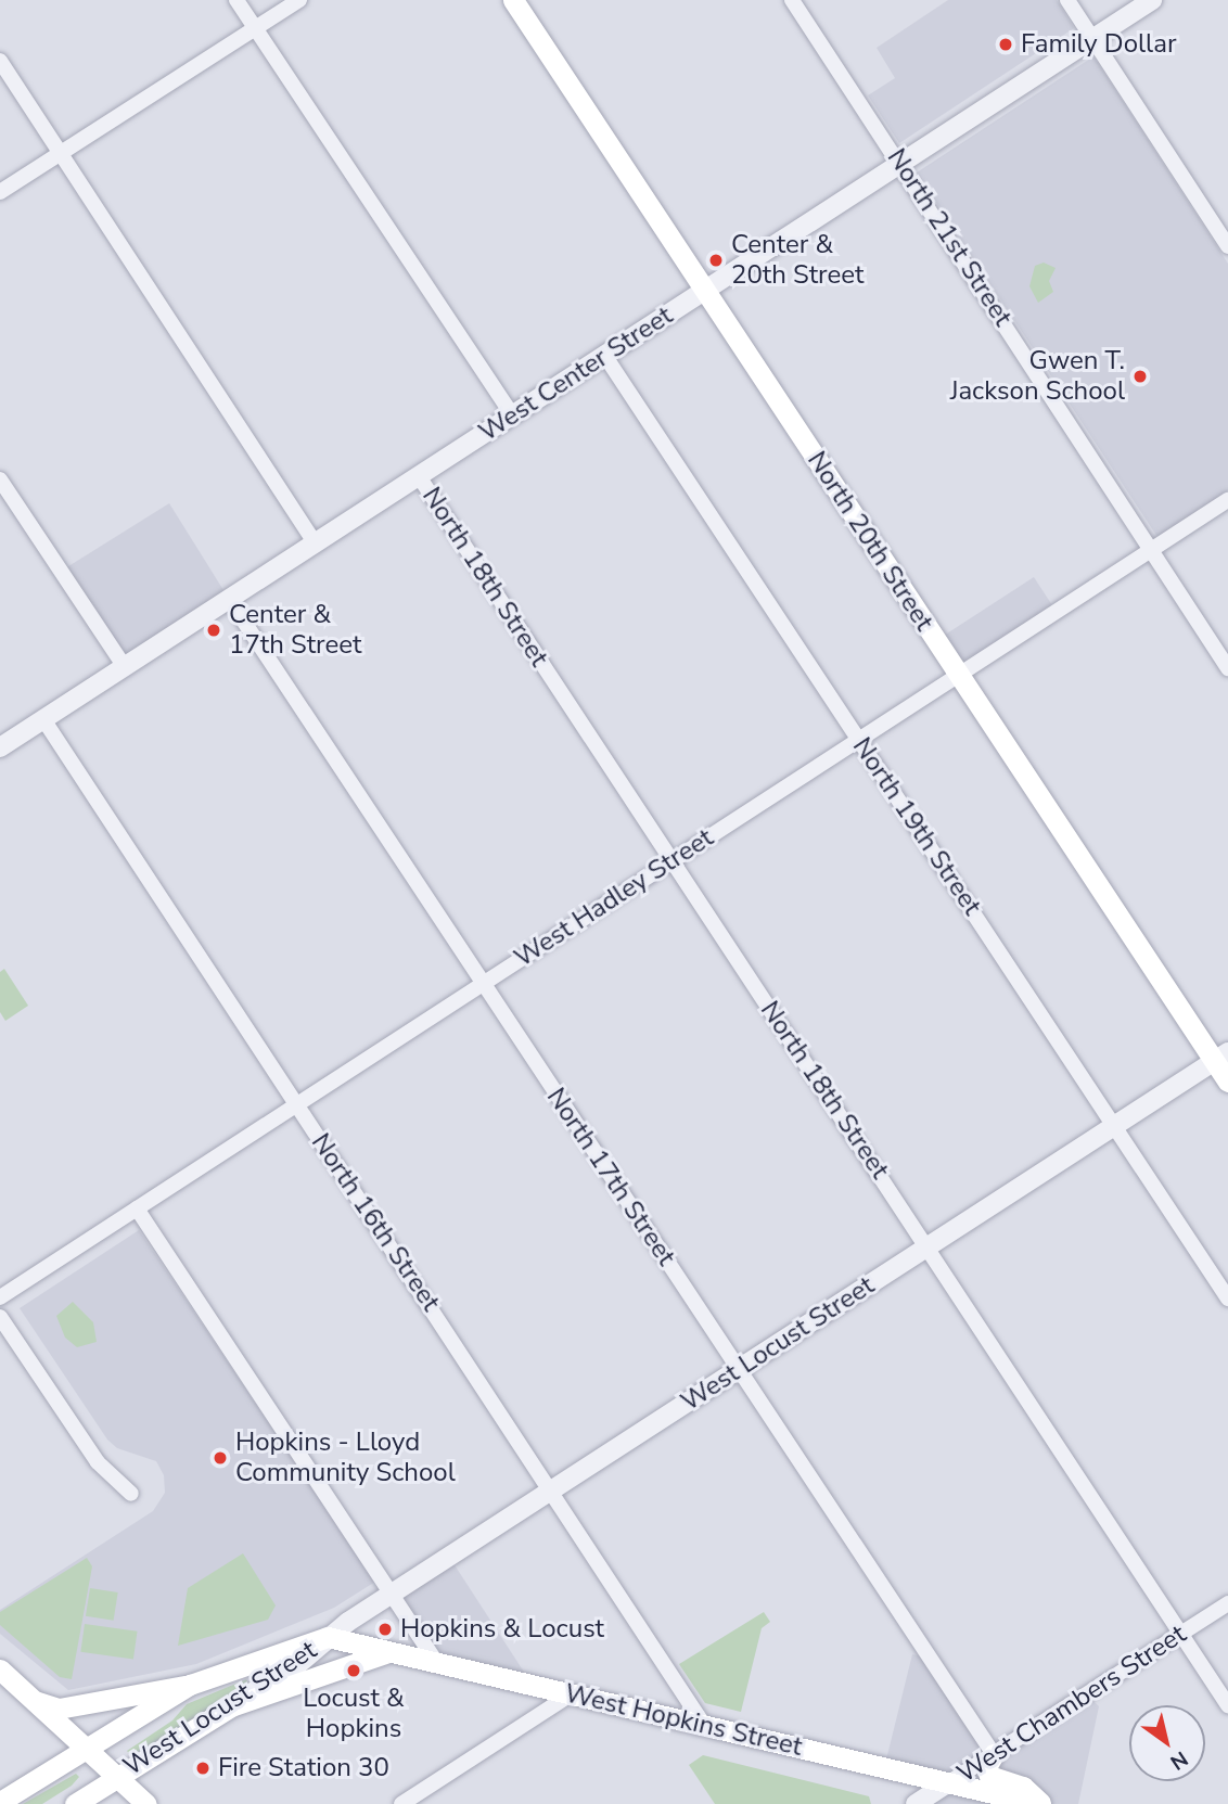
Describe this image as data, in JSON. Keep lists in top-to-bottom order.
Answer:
{
  "streets": {
    "main road": ["North 20th Street", "West Locust Street", "West Hopkins Street"],
    "street": [
      "North 21st Street",
      "West Center Street",
      "North 18th Street",
      "North 19th Street",
      "West Hadley Street",
      "North 17th Street",
      "North 16th Street",
      "West Chambers Street"
    ]
  },
  "crossings": [
    ["North 21st Street", "West Center Street"],
    ["North 21st Street", "West Hadley Street"],
    ["West Center Street", "North 20th Street"],
    ["West Center Street", "North 18th Street"],
    ["West Center Street", "North 19th Street"],
    ["West Center Street", "North 17th Street"],
    ["West Center Street", "North 16th Street"],
    ["North 20th Street", "West Hadley Street"],
    ["North 20th Street", "West Locust Street"],
    ["North 18th Street", "West Hadley Street"],
    ["North 18th Street", "West Locust Street"],
    ["North 18th Street", "West Chambers Street"],
    ["North 19th Street", "West Hadley Street"],
    ["North 19th Street", "West Locust Street"],
    ["West Hadley Street", "North 17th Street"],
    ["West Hadley Street", "North 16th Street"],
    ["North 17th Street", "West Locust Street"],
    ["North 17th Street", "West Chambers Street"],
    ["North 16th Street", "West Locust Street"],
    ["North 16th Street", "West Hopkins Street"],
    ["West Locust Street", "West Hopkins Street"],
    ["West Chambers Street", "West Hopkins Street"]
  ],
  "places": [
    "Family Dollar",
    "Center & 20th Street",
    "Gwen T. Jackson School",
    "Center & 17th Street",
    "Hopkins - Lloyd Community School",
    "Hopkins & Locust",
    "Locust & Hopkins",
    "Fire Station 30"
  ],
  "north": "bottom right"
}
